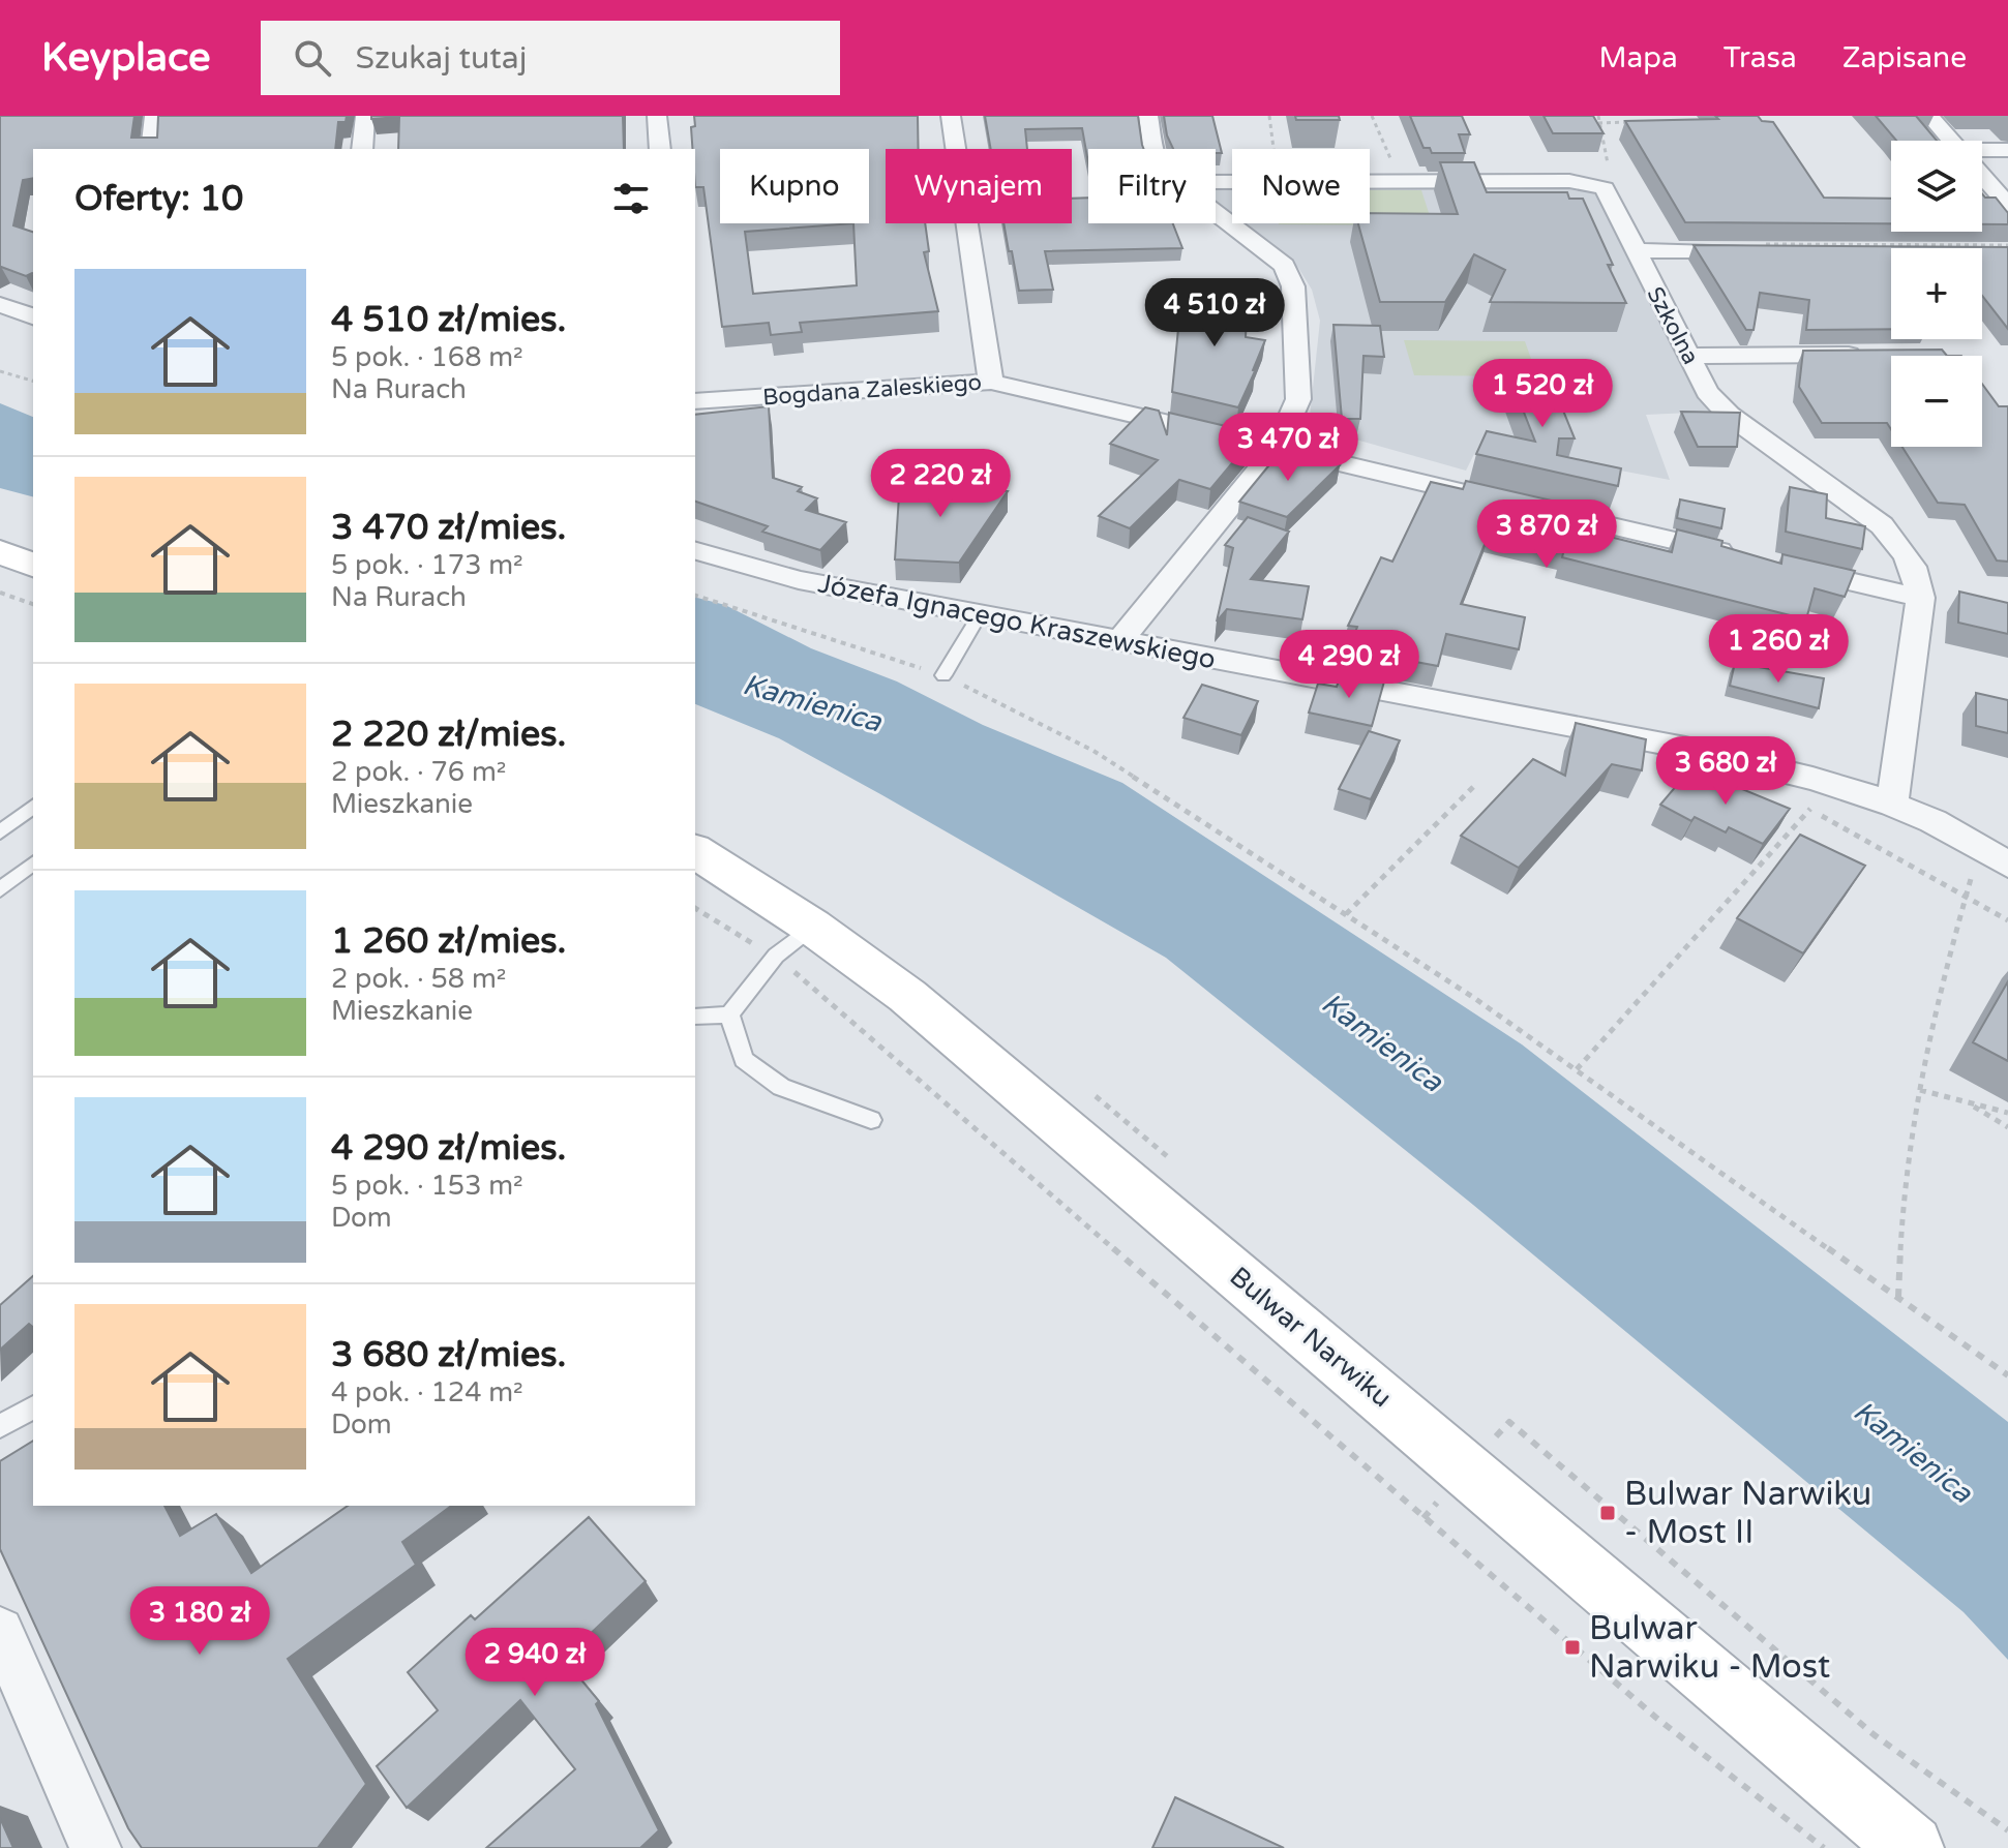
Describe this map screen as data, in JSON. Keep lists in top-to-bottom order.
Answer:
{
  "streets": {
    "main road": ["Bulwar Narwiku"],
    "street": ["Szkolna", "Bogdana Zaleskiego", "Józefa Ignacego Kraszewskiego"]
  },
  "crossings": [
    ["Szkolna", "Józefa Ignacego Kraszewskiego"]
  ],
  "water": ["Kamienica"],
  "places": {
    "transit": ["Bulwar Narwiku - Most II", "Bulwar Narwiku - Most"]
  },
  "page": {
    "header": "Keyplace",
    "search": "Szukaj tutaj",
    "nav": ["Mapa", "Trasa", "Zapisane"],
    "map_buttons": ["+", "−"],
    "chip": [
      "Kupno",
      "Wynajem",
      "Filtry",
      "Nowe"
    ],
    "heading": "Oferty: 10",
    "list": [
      {
        "name": "4 510 zł/mies.",
        "note": "5 pok. · 168 m² · Na Rurach"
      },
      {
        "name": "3 470 zł/mies.",
        "note": "5 pok. · 173 m² · Na Rurach"
      },
      {
        "name": "2 220 zł/mies.",
        "note": "2 pok. · 76 m² · Mieszkanie"
      },
      {
        "name": "1 260 zł/mies.",
        "note": "2 pok. · 58 m² · Mieszkanie"
      },
      {
        "name": "4 290 zł/mies.",
        "note": "5 pok. · 153 m² · Dom"
      },
      {
        "name": "3 680 zł/mies.",
        "note": "4 pok. · 124 m² · Dom"
      }
    ],
    "price": [
      "4 510 zł",
      "1 520 zł",
      "3 470 zł",
      "2 220 zł",
      "3 870 zł",
      "1 260 zł",
      "4 290 zł",
      "3 680 zł",
      "3 180 zł",
      "2 940 zł"
    ]
  }
}
